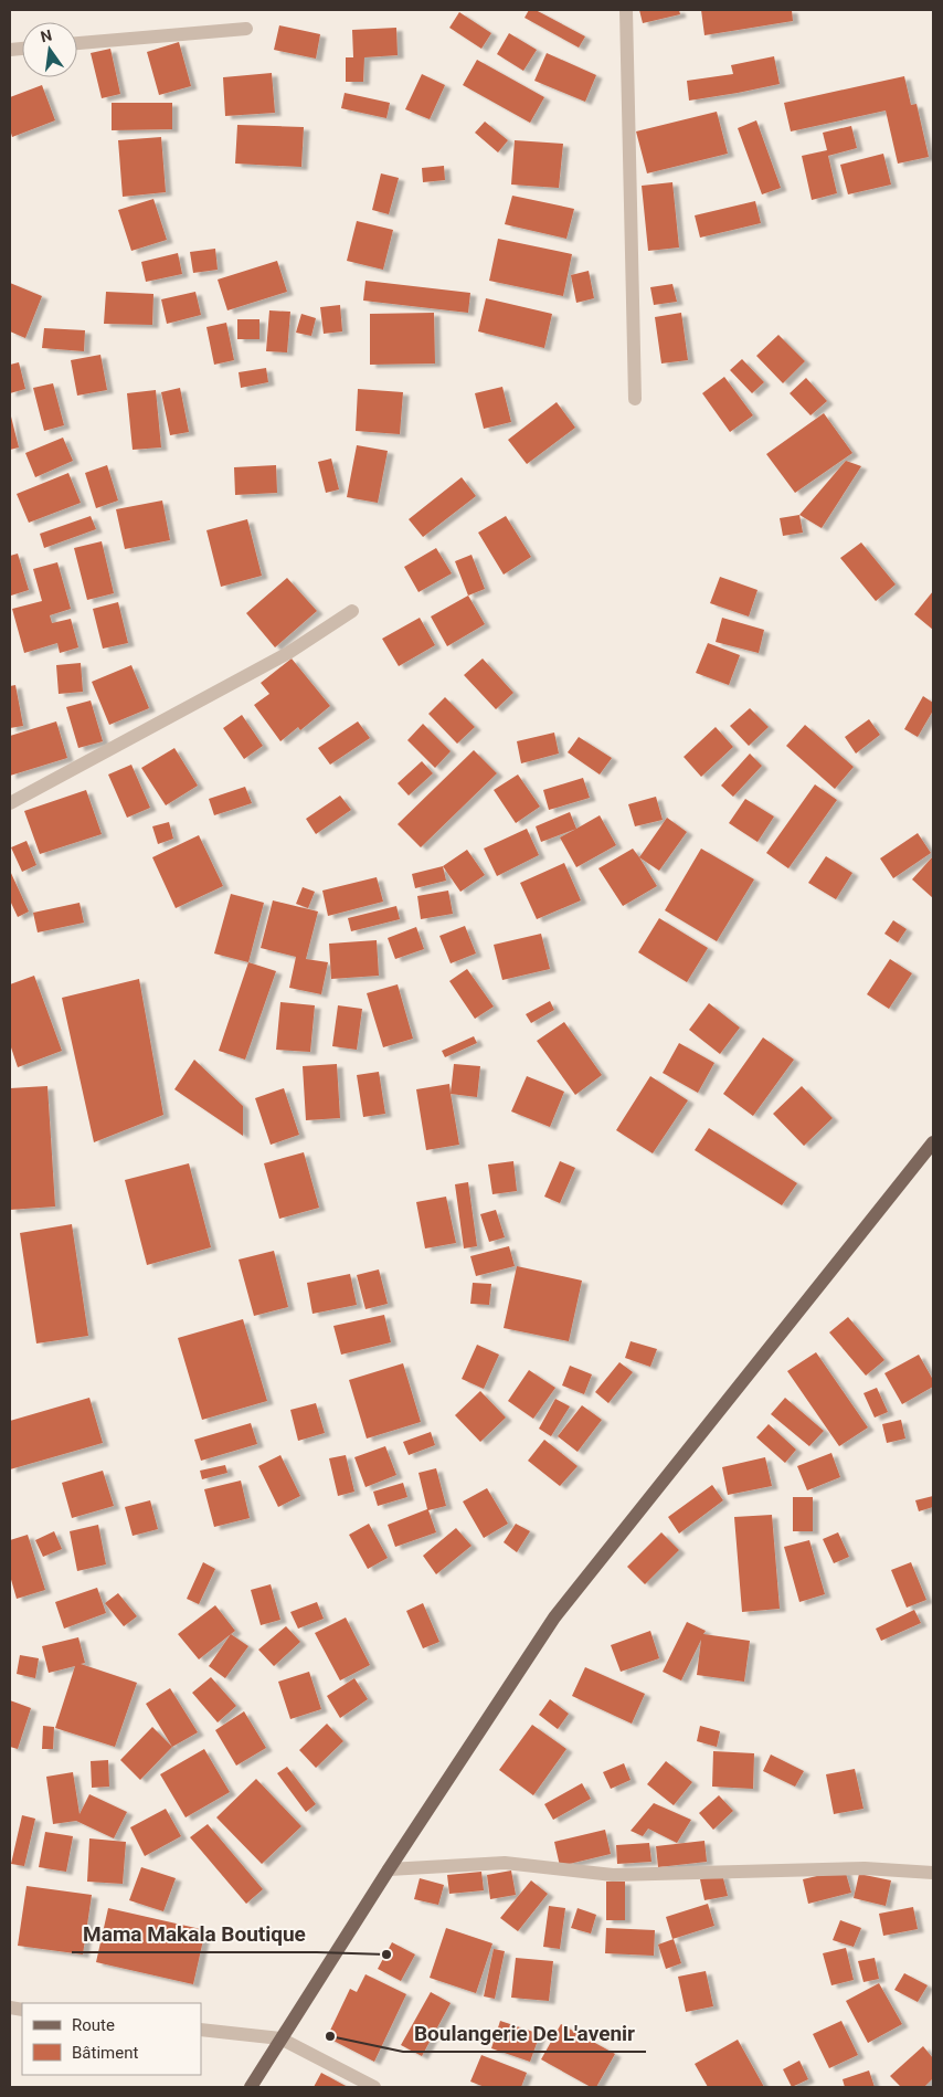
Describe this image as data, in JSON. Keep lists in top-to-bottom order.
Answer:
{
  "places": ["Mama Makala Boutique", "Boulangerie De L'avenir"],
  "legend": ["Route", "Bâtiment"],
  "north": "top"
}
